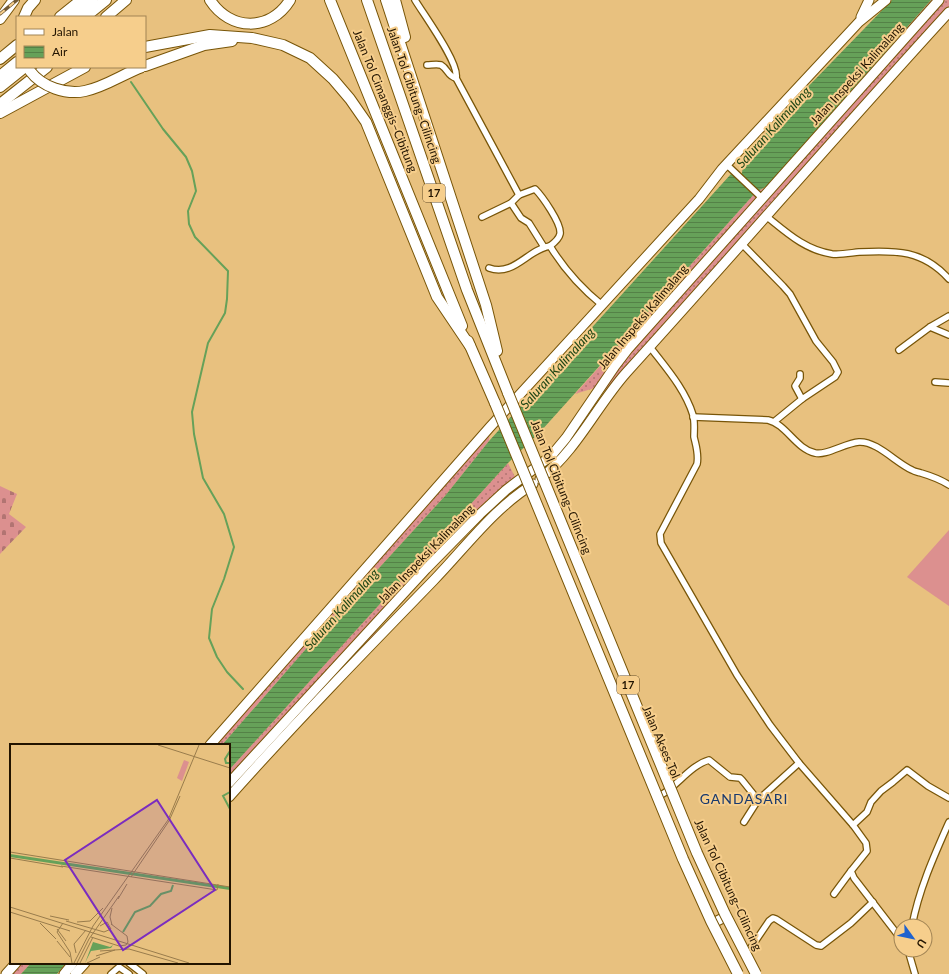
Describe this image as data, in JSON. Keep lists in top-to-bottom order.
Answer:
{
  "streets": {
    "highway": ["Jalan Tol Cibitung–Cilincing", "Jalan Tol Cimanggis–Cibitung", "17"],
    "main road": ["Jalan Inspeksi Kalimalang", "Jalan Akses Tol"]
  },
  "crossings": [
    ["Jalan Inspeksi Kalimalang", "Jalan Akses Tol"],
    ["Jalan Tol Cimanggis–Cibitung", "17"],
    ["17", "Jalan Akses Tol"]
  ],
  "districts": ["GANDASARI"],
  "water": ["Saluran Kalimalang"],
  "legend": ["Jalan", "Air"],
  "north": "bottom right"
}
